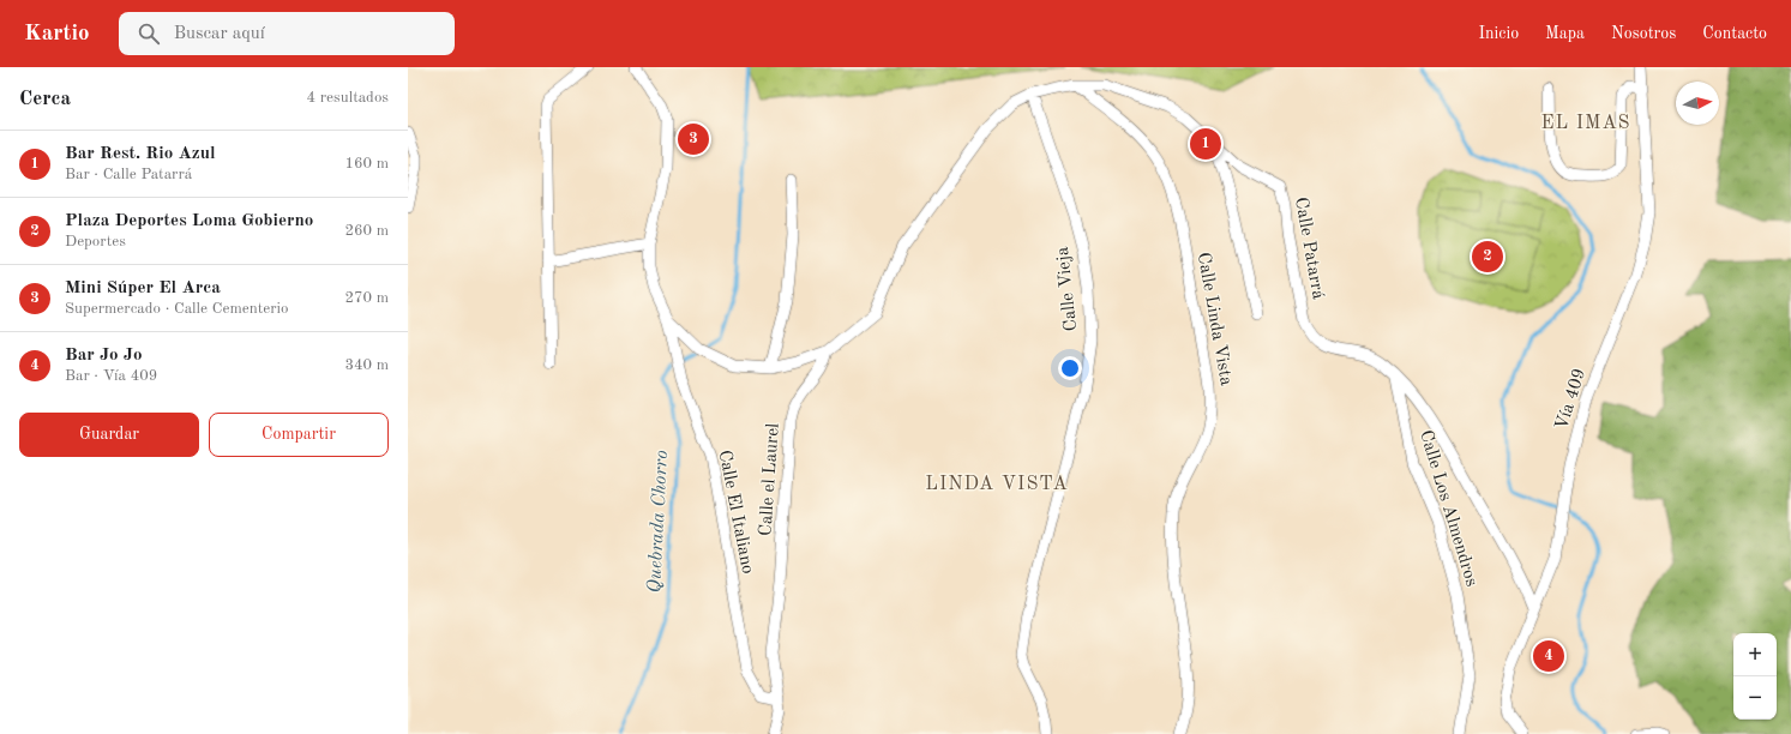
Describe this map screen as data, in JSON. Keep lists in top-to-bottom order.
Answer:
{
  "streets": {
    "street": [
      "Calle Patarrá",
      "Calle Vieja",
      "Calle Linda Vista",
      "Vía 409",
      "Calle el Laurel",
      "Calle Los Almendros",
      "Calle El Italiano"
    ]
  },
  "crossings": [
    ["Calle Patarrá", "Calle Vieja"],
    ["Calle Patarrá", "Calle Linda Vista"],
    ["Calle Patarrá", "Vía 409"],
    ["Calle Patarrá", "Calle el Laurel"],
    ["Calle Patarrá", "Calle Los Almendros"],
    ["Calle Patarrá", "Calle El Italiano"],
    ["Calle el Laurel", "Calle El Italiano"]
  ],
  "districts": ["EL IMAS", "LINDA VISTA"],
  "water": ["Quebrada Chorro"],
  "north": "right",
  "page": {
    "header": "Kartio",
    "search": "Buscar aquí",
    "nav": [
      "Inicio",
      "Mapa",
      "Nosotros",
      "Contacto"
    ],
    "heading": ["Cerca", "4 resultados"],
    "pins": [
      "3",
      "1",
      "2",
      "4"
    ],
    "list": [
      {
        "mark": "1",
        "name": "Bar Rest. Rio Azul",
        "note": "Bar · Calle Patarrá",
        "value": "160 m"
      },
      {
        "mark": "2",
        "name": "Plaza Deportes Loma Gobierno",
        "note": "Deportes",
        "value": "260 m"
      },
      {
        "mark": "3",
        "name": "Mini Súper El Arca",
        "note": "Supermercado · Calle Cementerio",
        "value": "270 m"
      },
      {
        "mark": "4",
        "name": "Bar Jo Jo",
        "note": "Bar · Vía 409",
        "value": "340 m"
      }
    ],
    "buttons": ["Guardar", "Compartir"],
    "map_buttons": ["+", "−"]
  }
}
